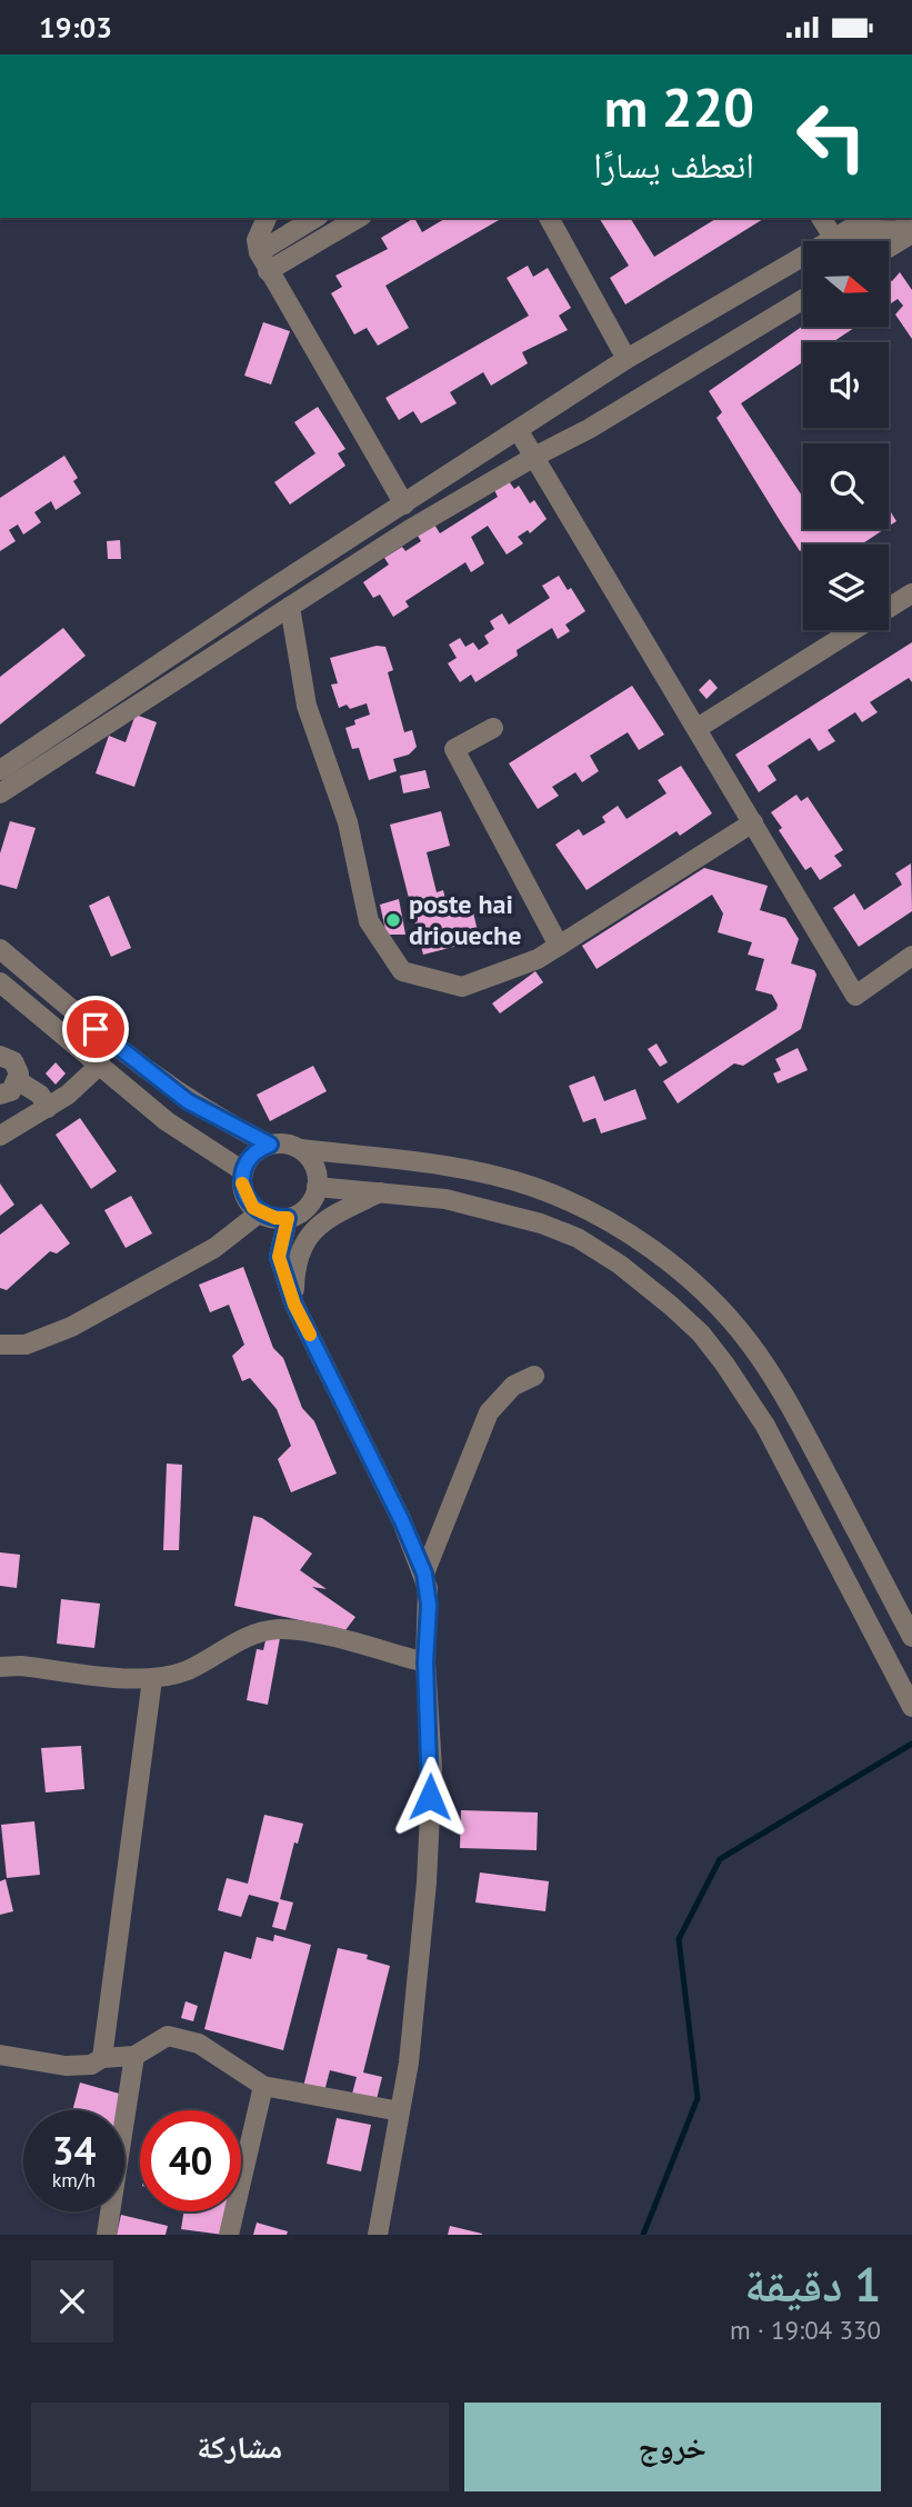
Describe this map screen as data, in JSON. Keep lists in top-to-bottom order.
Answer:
{
  "places": ["poste hai drioueche"],
  "north": "right",
  "page": {
    "status": "19:03",
    "turn": ["220 m", "انعطف يسارًا"],
    "speed": "34 km/h",
    "limit": "40",
    "heading": ["1 دقيقة", "330 m · 19:04"],
    "buttons": ["خروج", "مشاركة"]
  }
}
